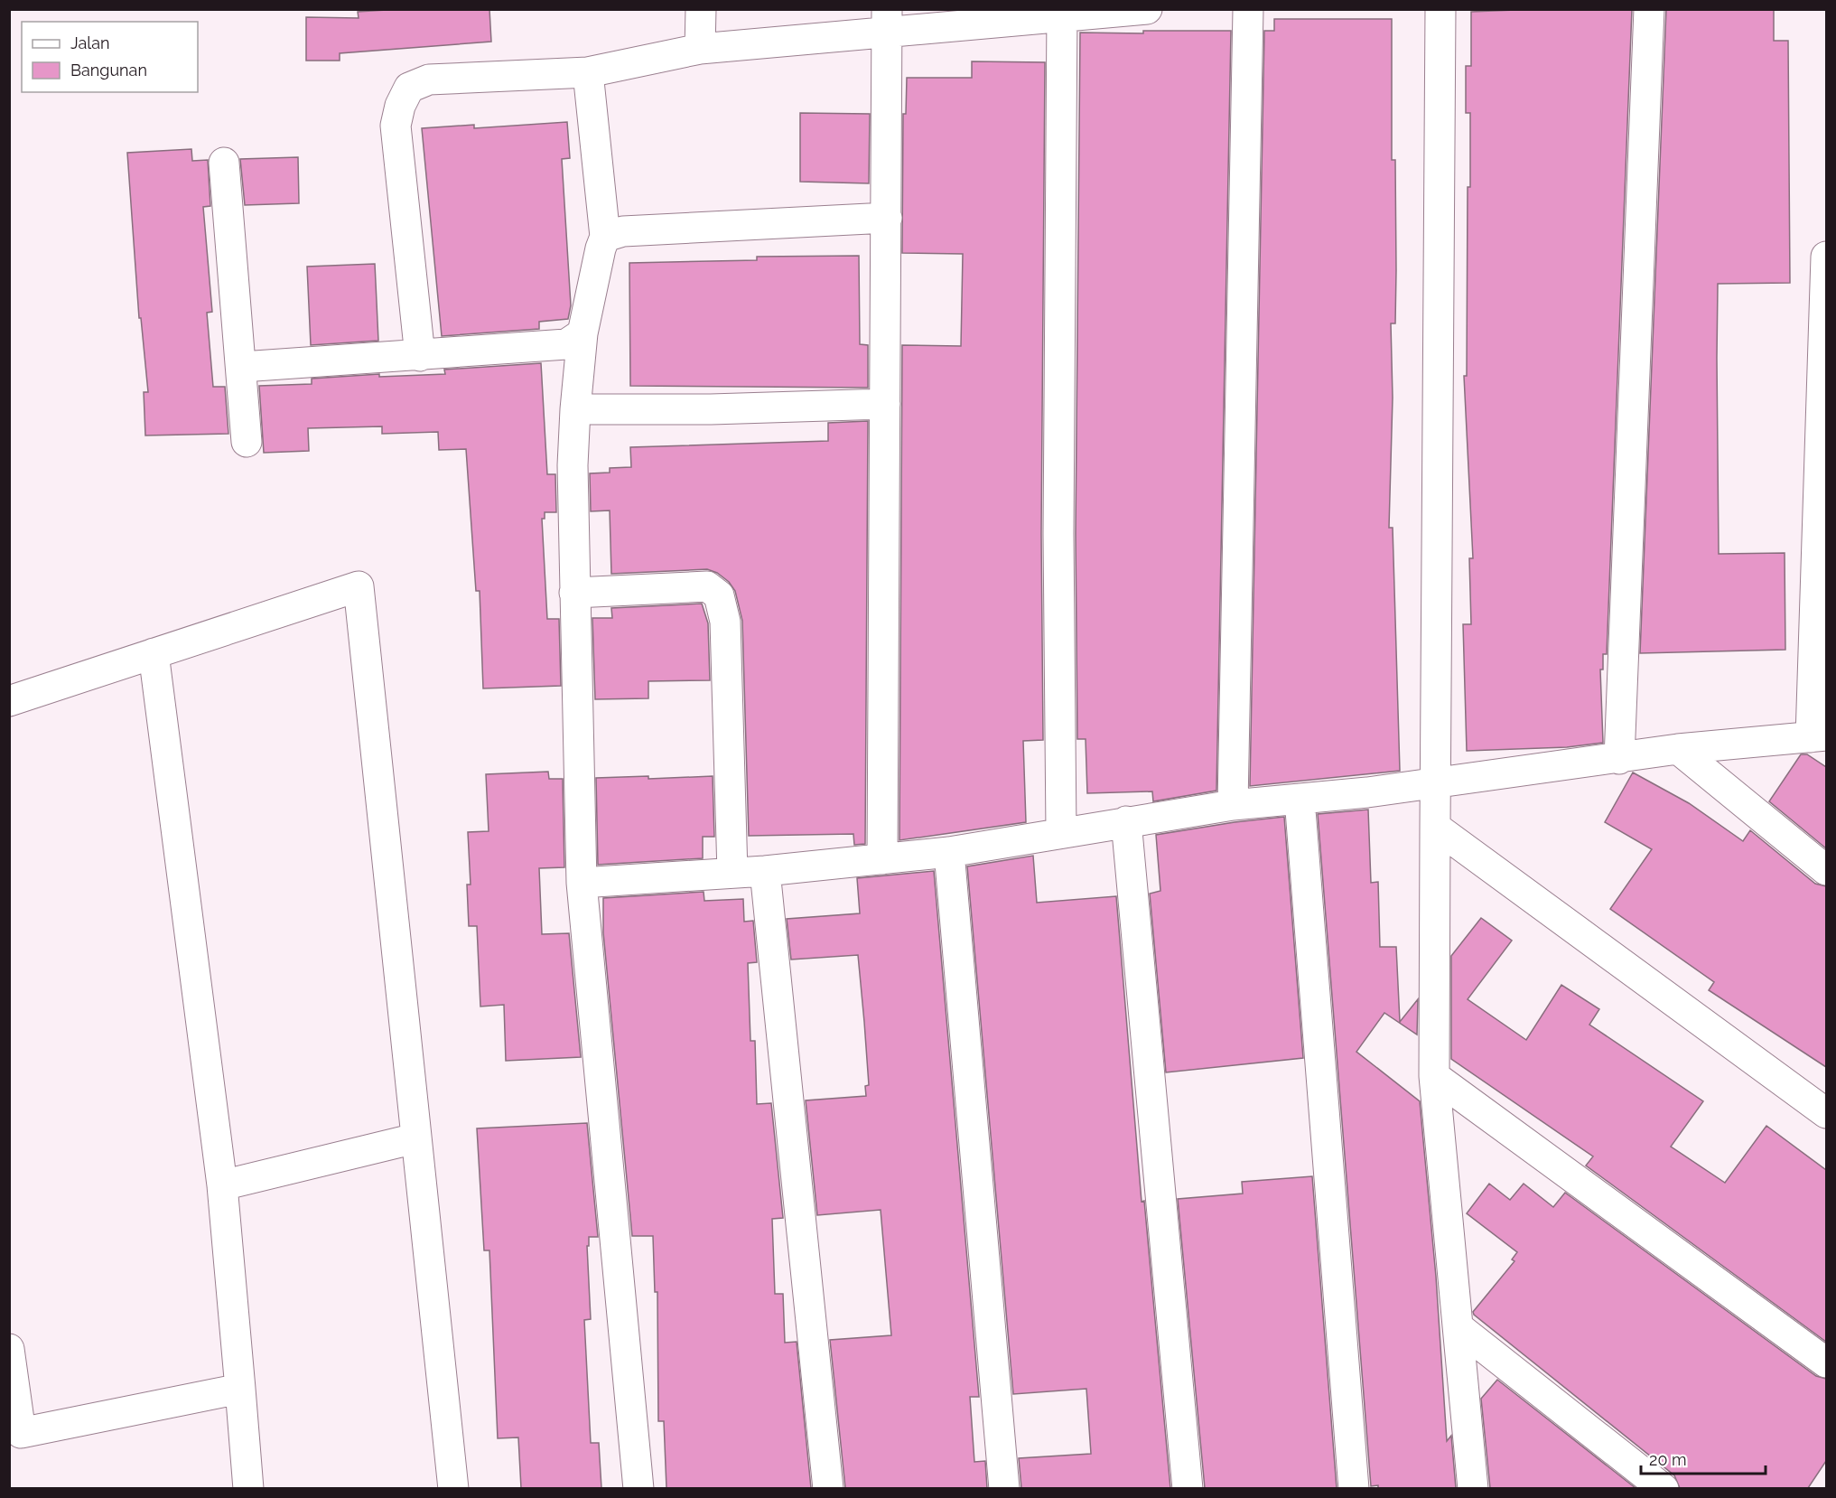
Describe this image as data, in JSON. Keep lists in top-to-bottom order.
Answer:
{
  "legend": ["Jalan", "Bangunan"],
  "scale_bar": "20 m"
}
